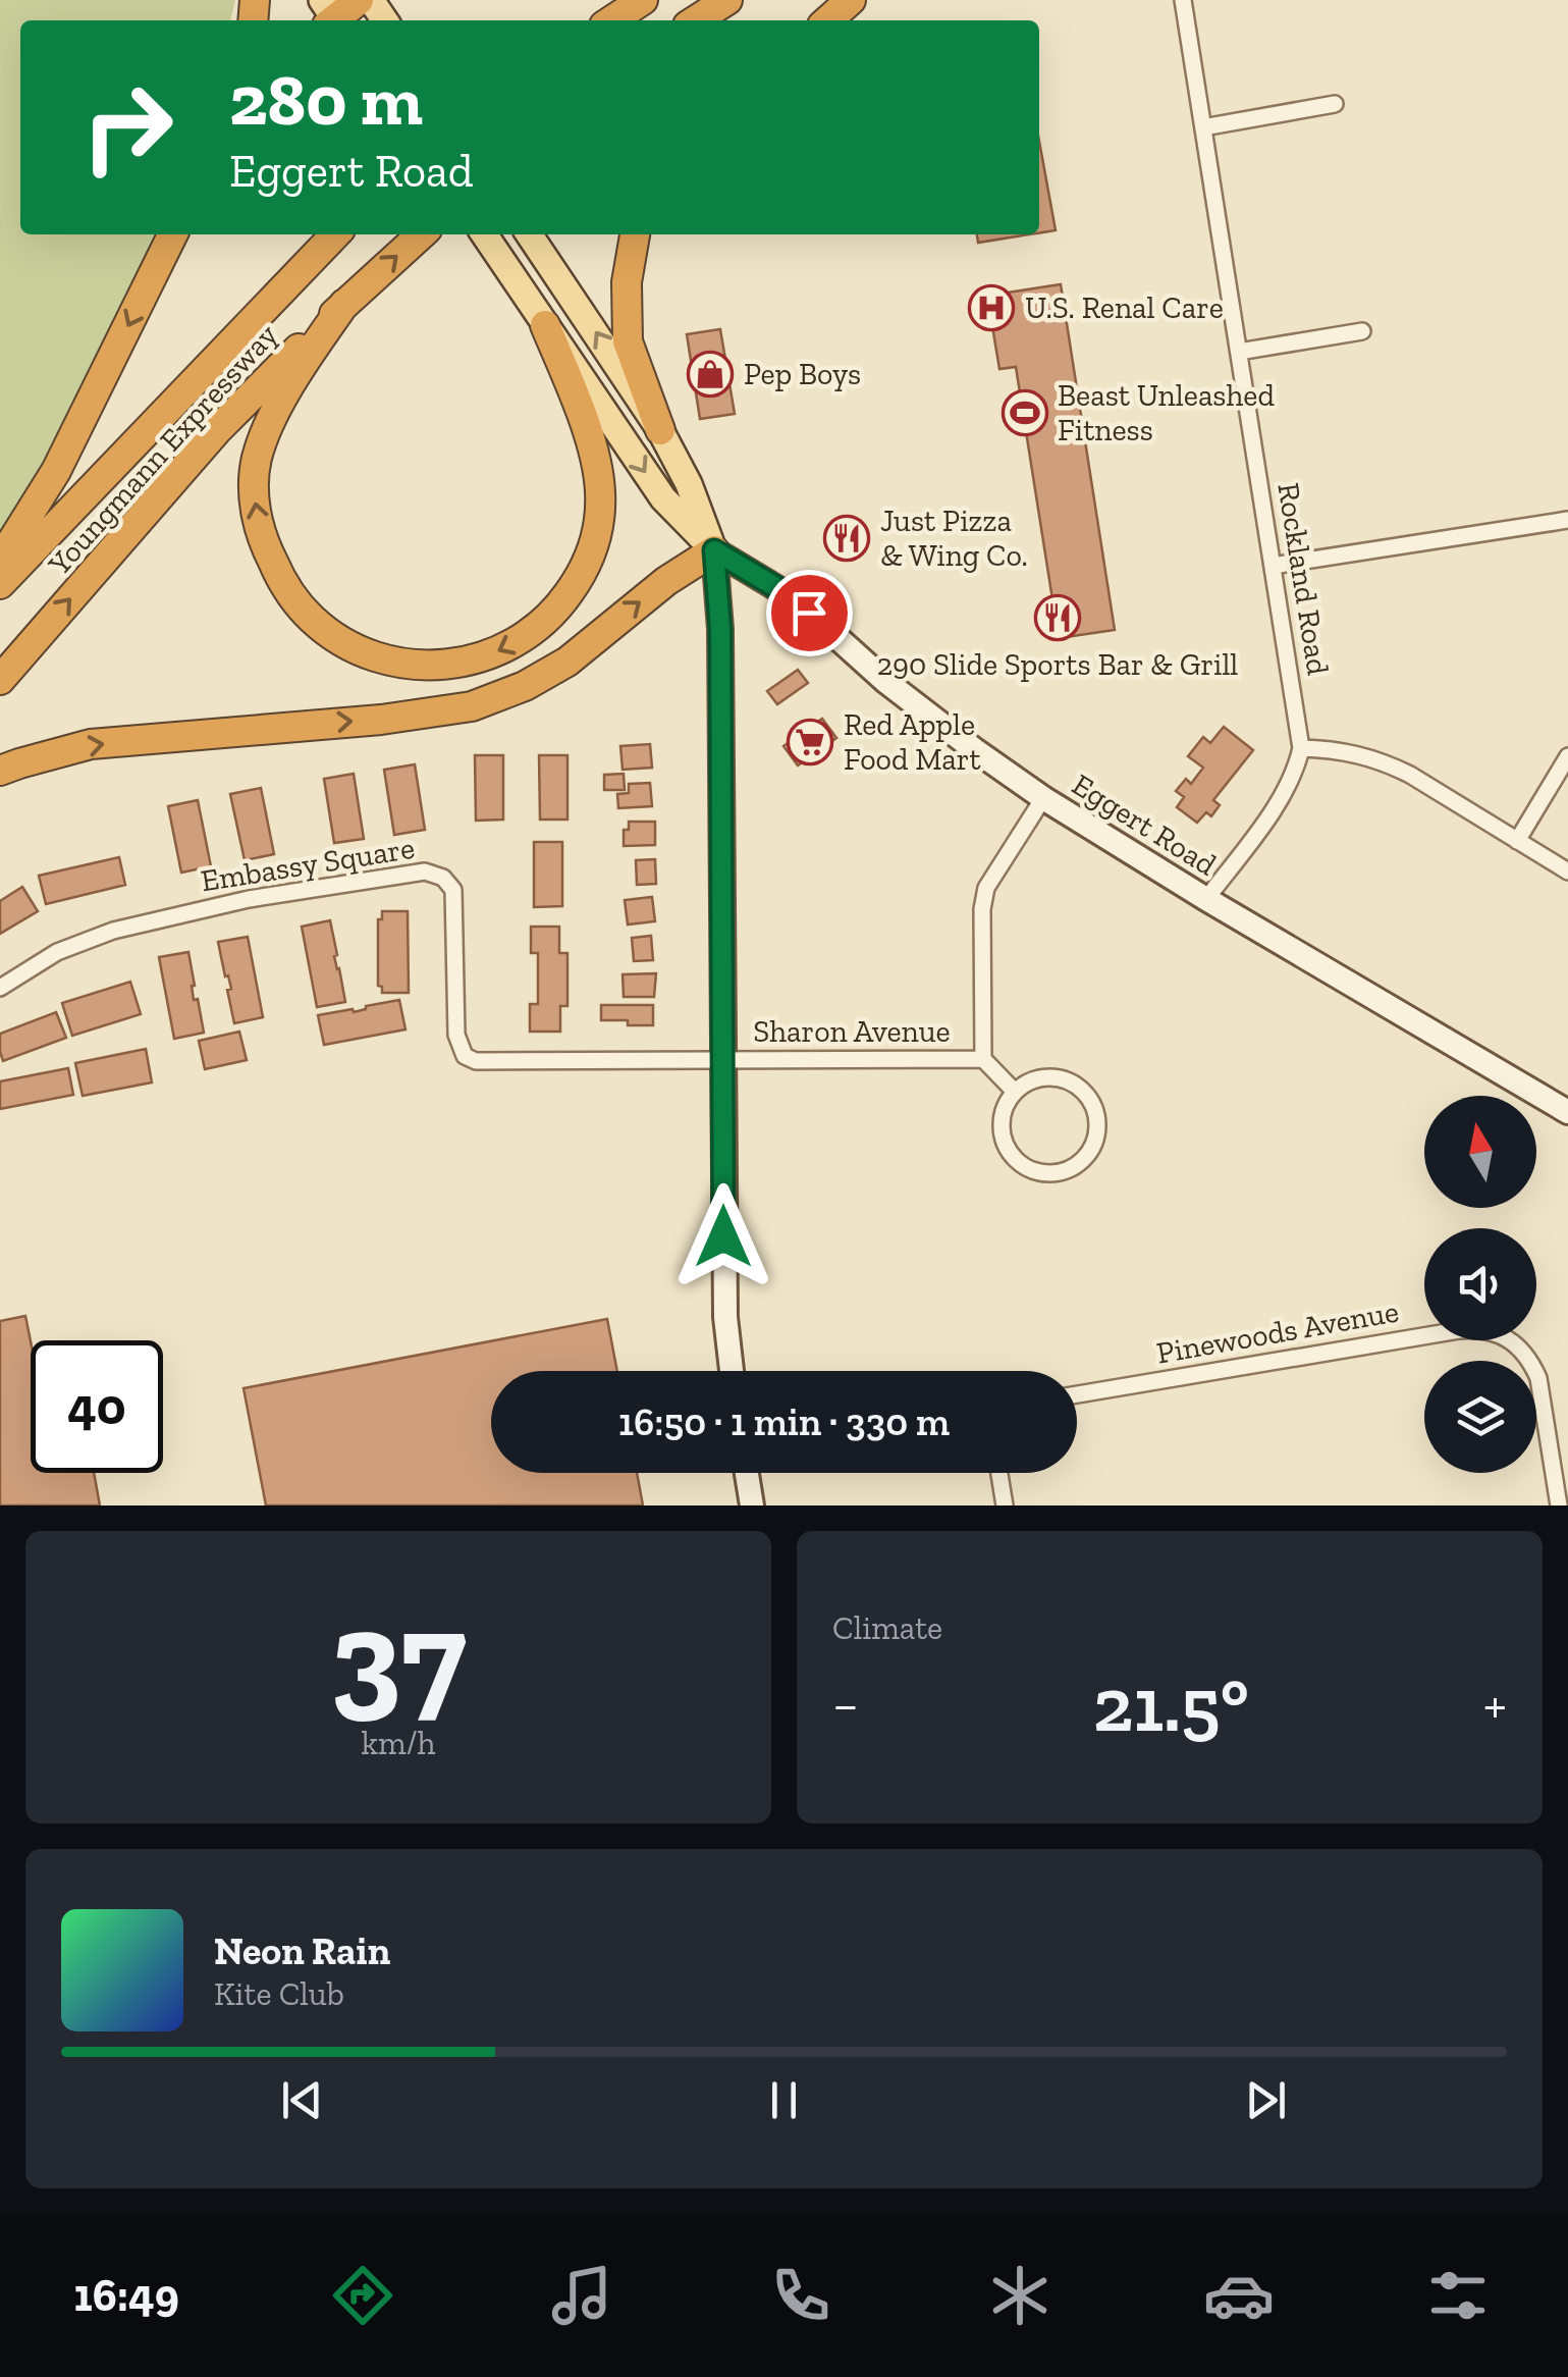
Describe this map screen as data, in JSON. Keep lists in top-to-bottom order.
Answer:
{
  "streets": {
    "highway": ["Youngmann Expressway"],
    "street": [
      "Rockland Road",
      "Eggert Road",
      "Embassy Square",
      "Sharon Avenue",
      "Pinewoods Avenue"
    ]
  },
  "crossings": [
    ["Rockland Road", "Eggert Road"],
    ["Embassy Square", "Sharon Avenue"]
  ],
  "places": {
    "hospital": ["U.S. Renal Care"],
    "shop": ["Pep Boys"],
    "sports": ["Beast Unleashed Fitness"],
    "restaurant": ["Just Pizza & Wing Co.", "290 Slide Sports Bar & Grill"],
    "supermarket": ["Red Apple Food Mart"]
  },
  "north": "top",
  "page": {
    "turn": ["280 m", "Eggert Road"],
    "limit": "40",
    "trip": "16:50 · 1 min · 330 m",
    "tile": [
      ["37", "km/h"],
      "Climate"
    ],
    "heat": ["−", "21.5°", "+"],
    "song": ["Neon Rain", "Kite Club"],
    "tabs": "16:49"
  }
}
